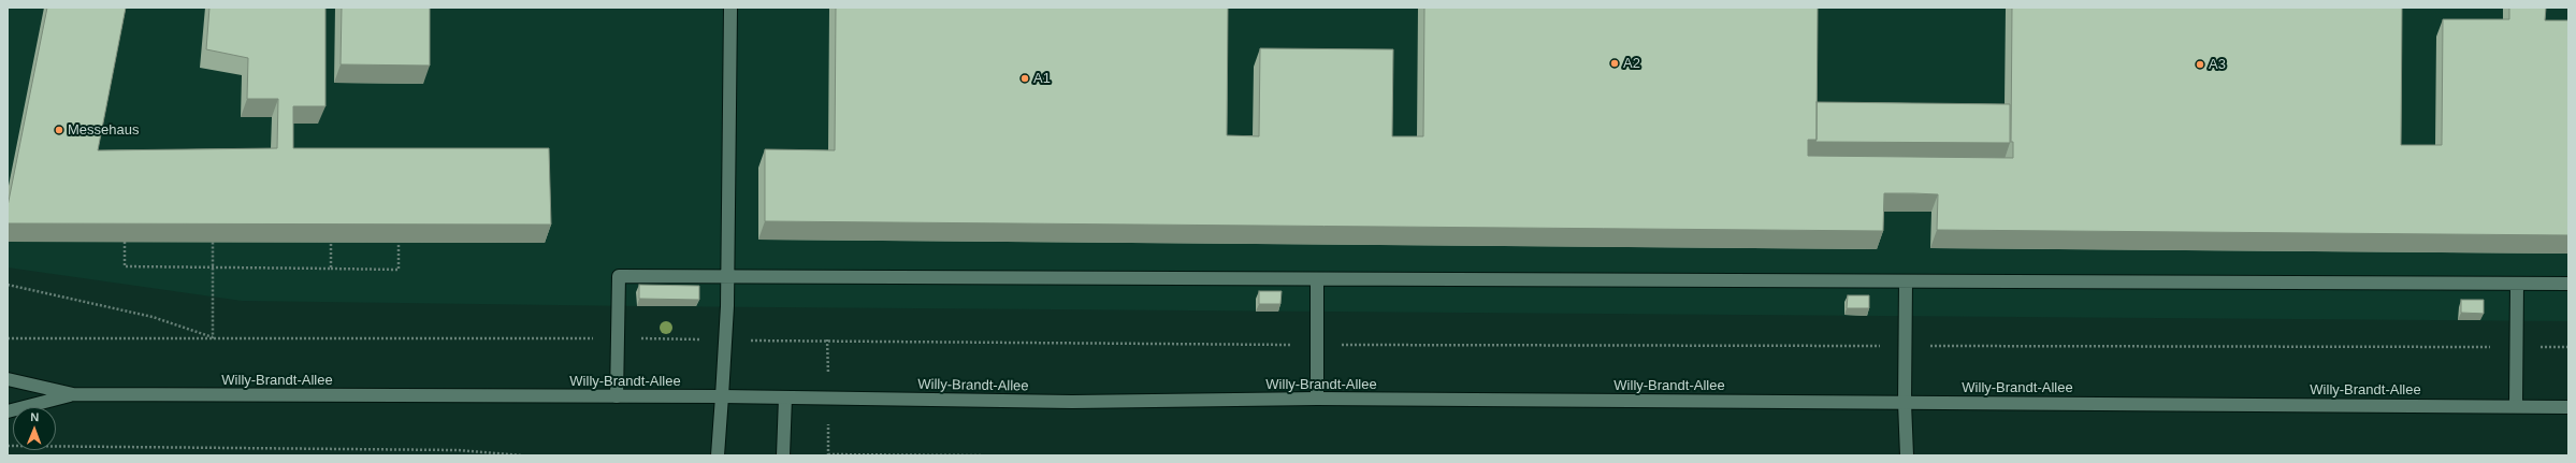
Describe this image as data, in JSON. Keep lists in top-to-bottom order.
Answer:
{
  "streets": {
    "main road": ["Willy-Brandt-Allee"]
  },
  "places": [
    "A2",
    "A3",
    "A1",
    "Messehaus"
  ],
  "north": "top"
}
